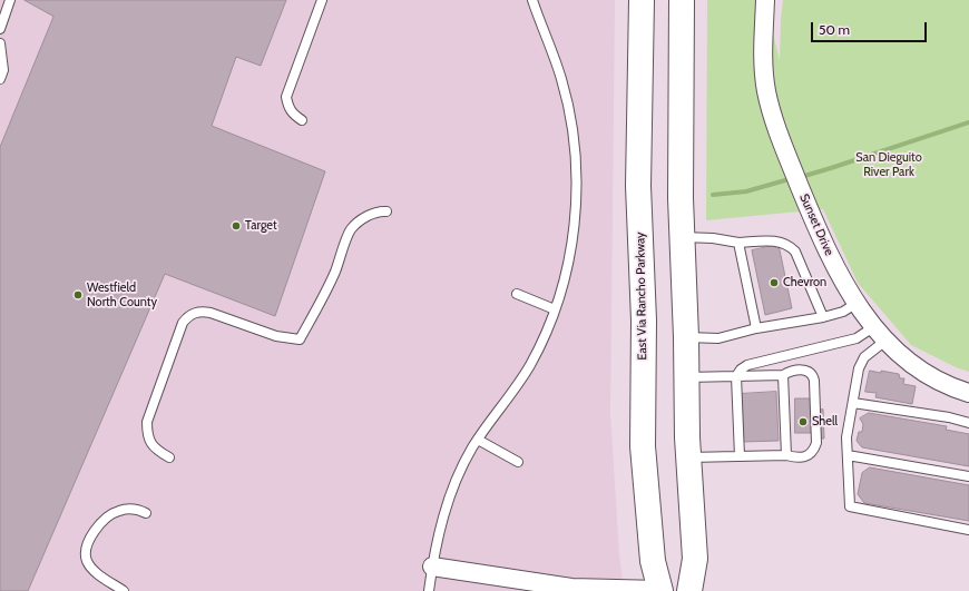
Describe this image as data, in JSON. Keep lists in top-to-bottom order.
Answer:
{
  "streets": {
    "main road": ["East Via Rancho Parkway"],
    "street": ["Sunset Drive"]
  },
  "parks": ["San Dieguito River Park"],
  "places": [
    "Target",
    "Chevron",
    "Westfield North County",
    "Shell"
  ],
  "scale_bar": "50 m"
}
